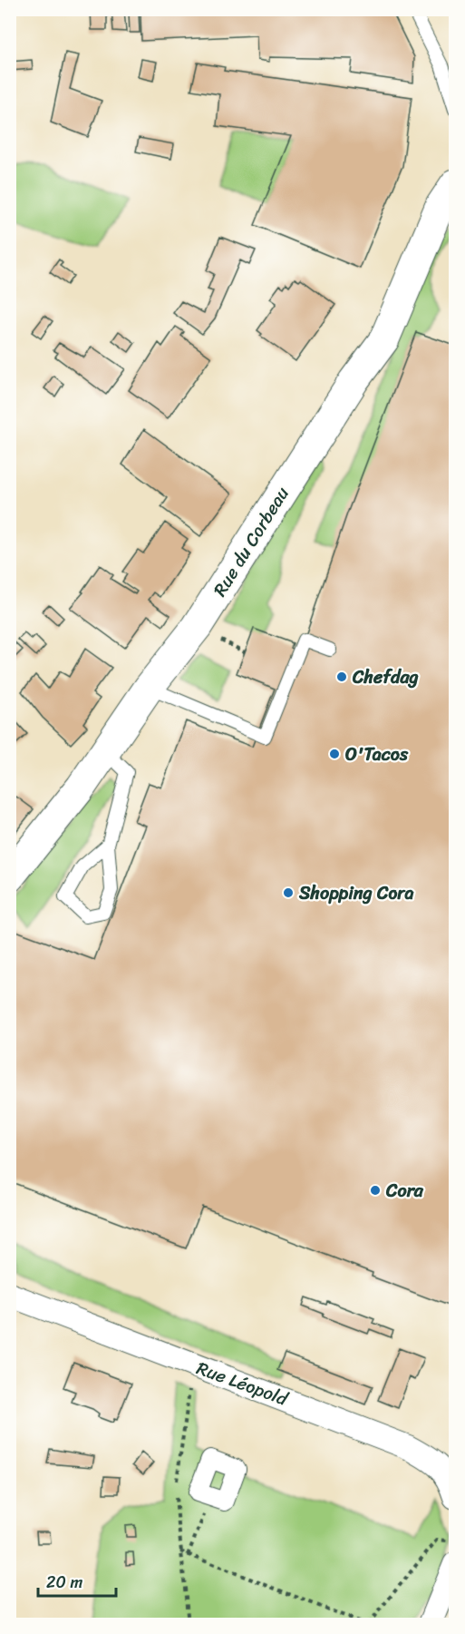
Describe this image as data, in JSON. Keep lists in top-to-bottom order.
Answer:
{
  "streets": {
    "street": ["Rue du Corbeau", "Rue Léopold"]
  },
  "places": [
    "Chefdag",
    "O'Tacos",
    "Shopping Cora",
    "Cora"
  ],
  "scale_bar": "20 m"
}
